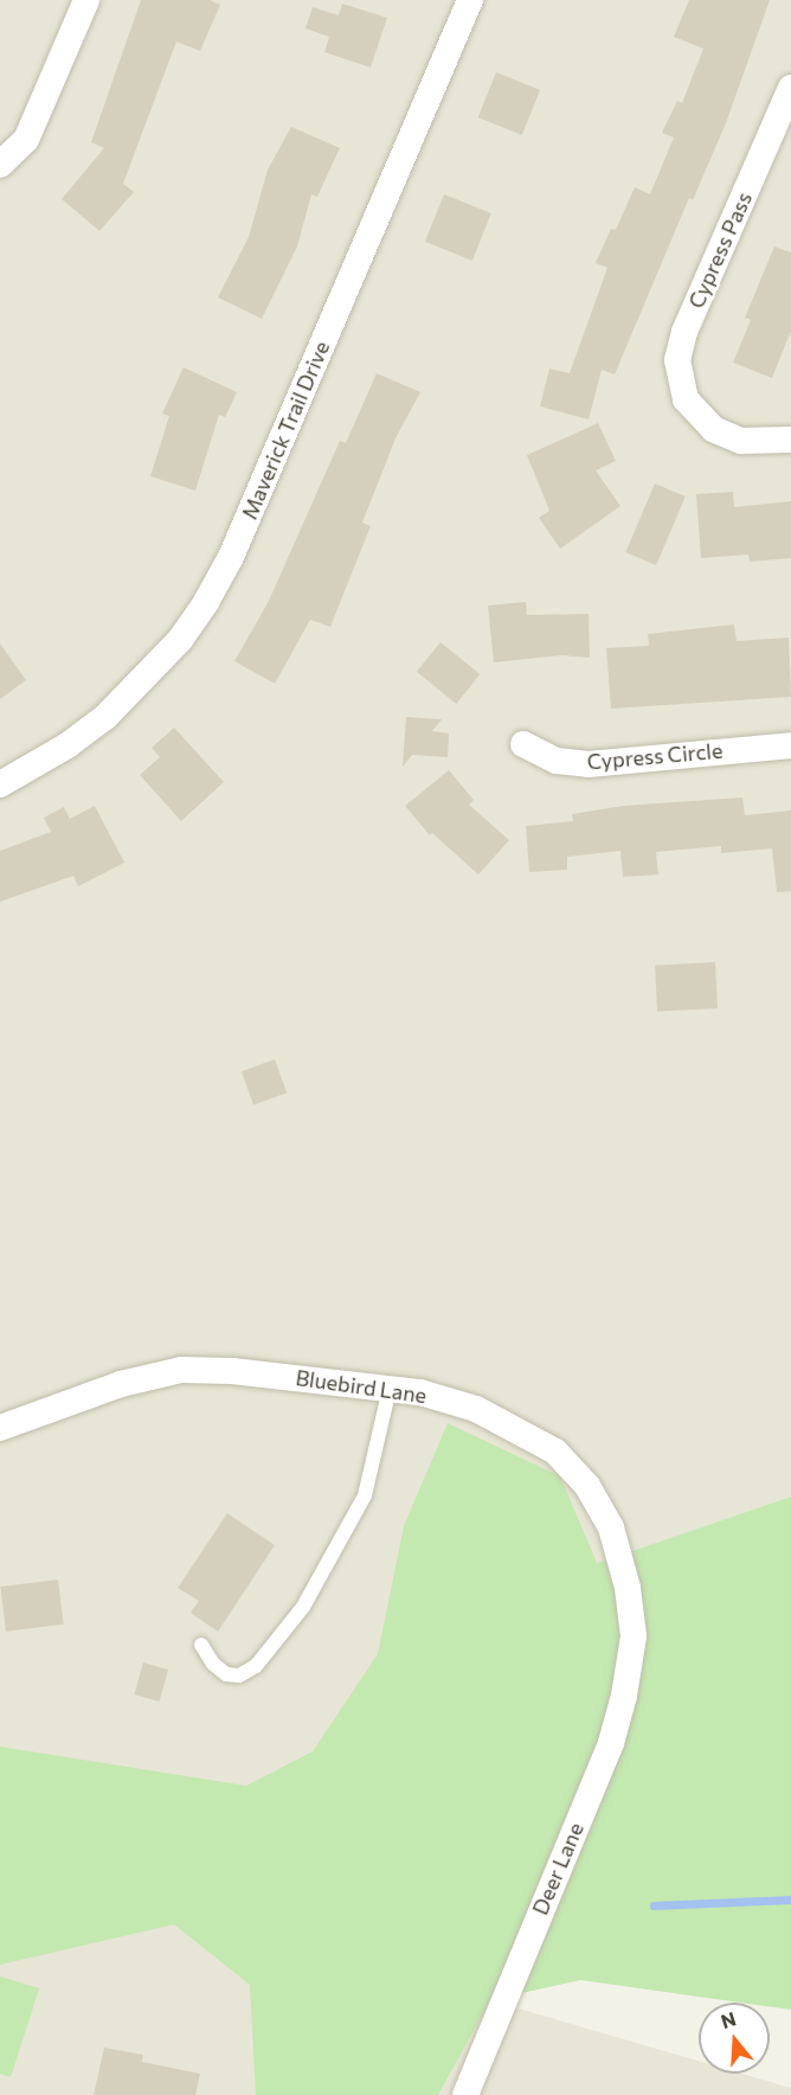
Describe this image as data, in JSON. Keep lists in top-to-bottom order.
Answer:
{
  "streets": {
    "street": [
      "Cypress Pass",
      "Maverick Trail Drive",
      "Cypress Circle",
      "Bluebird Lane",
      "Deer Lane"
    ]
  },
  "crossings": [
    ["Bluebird Lane", "Deer Lane"]
  ],
  "north": "top"
}
